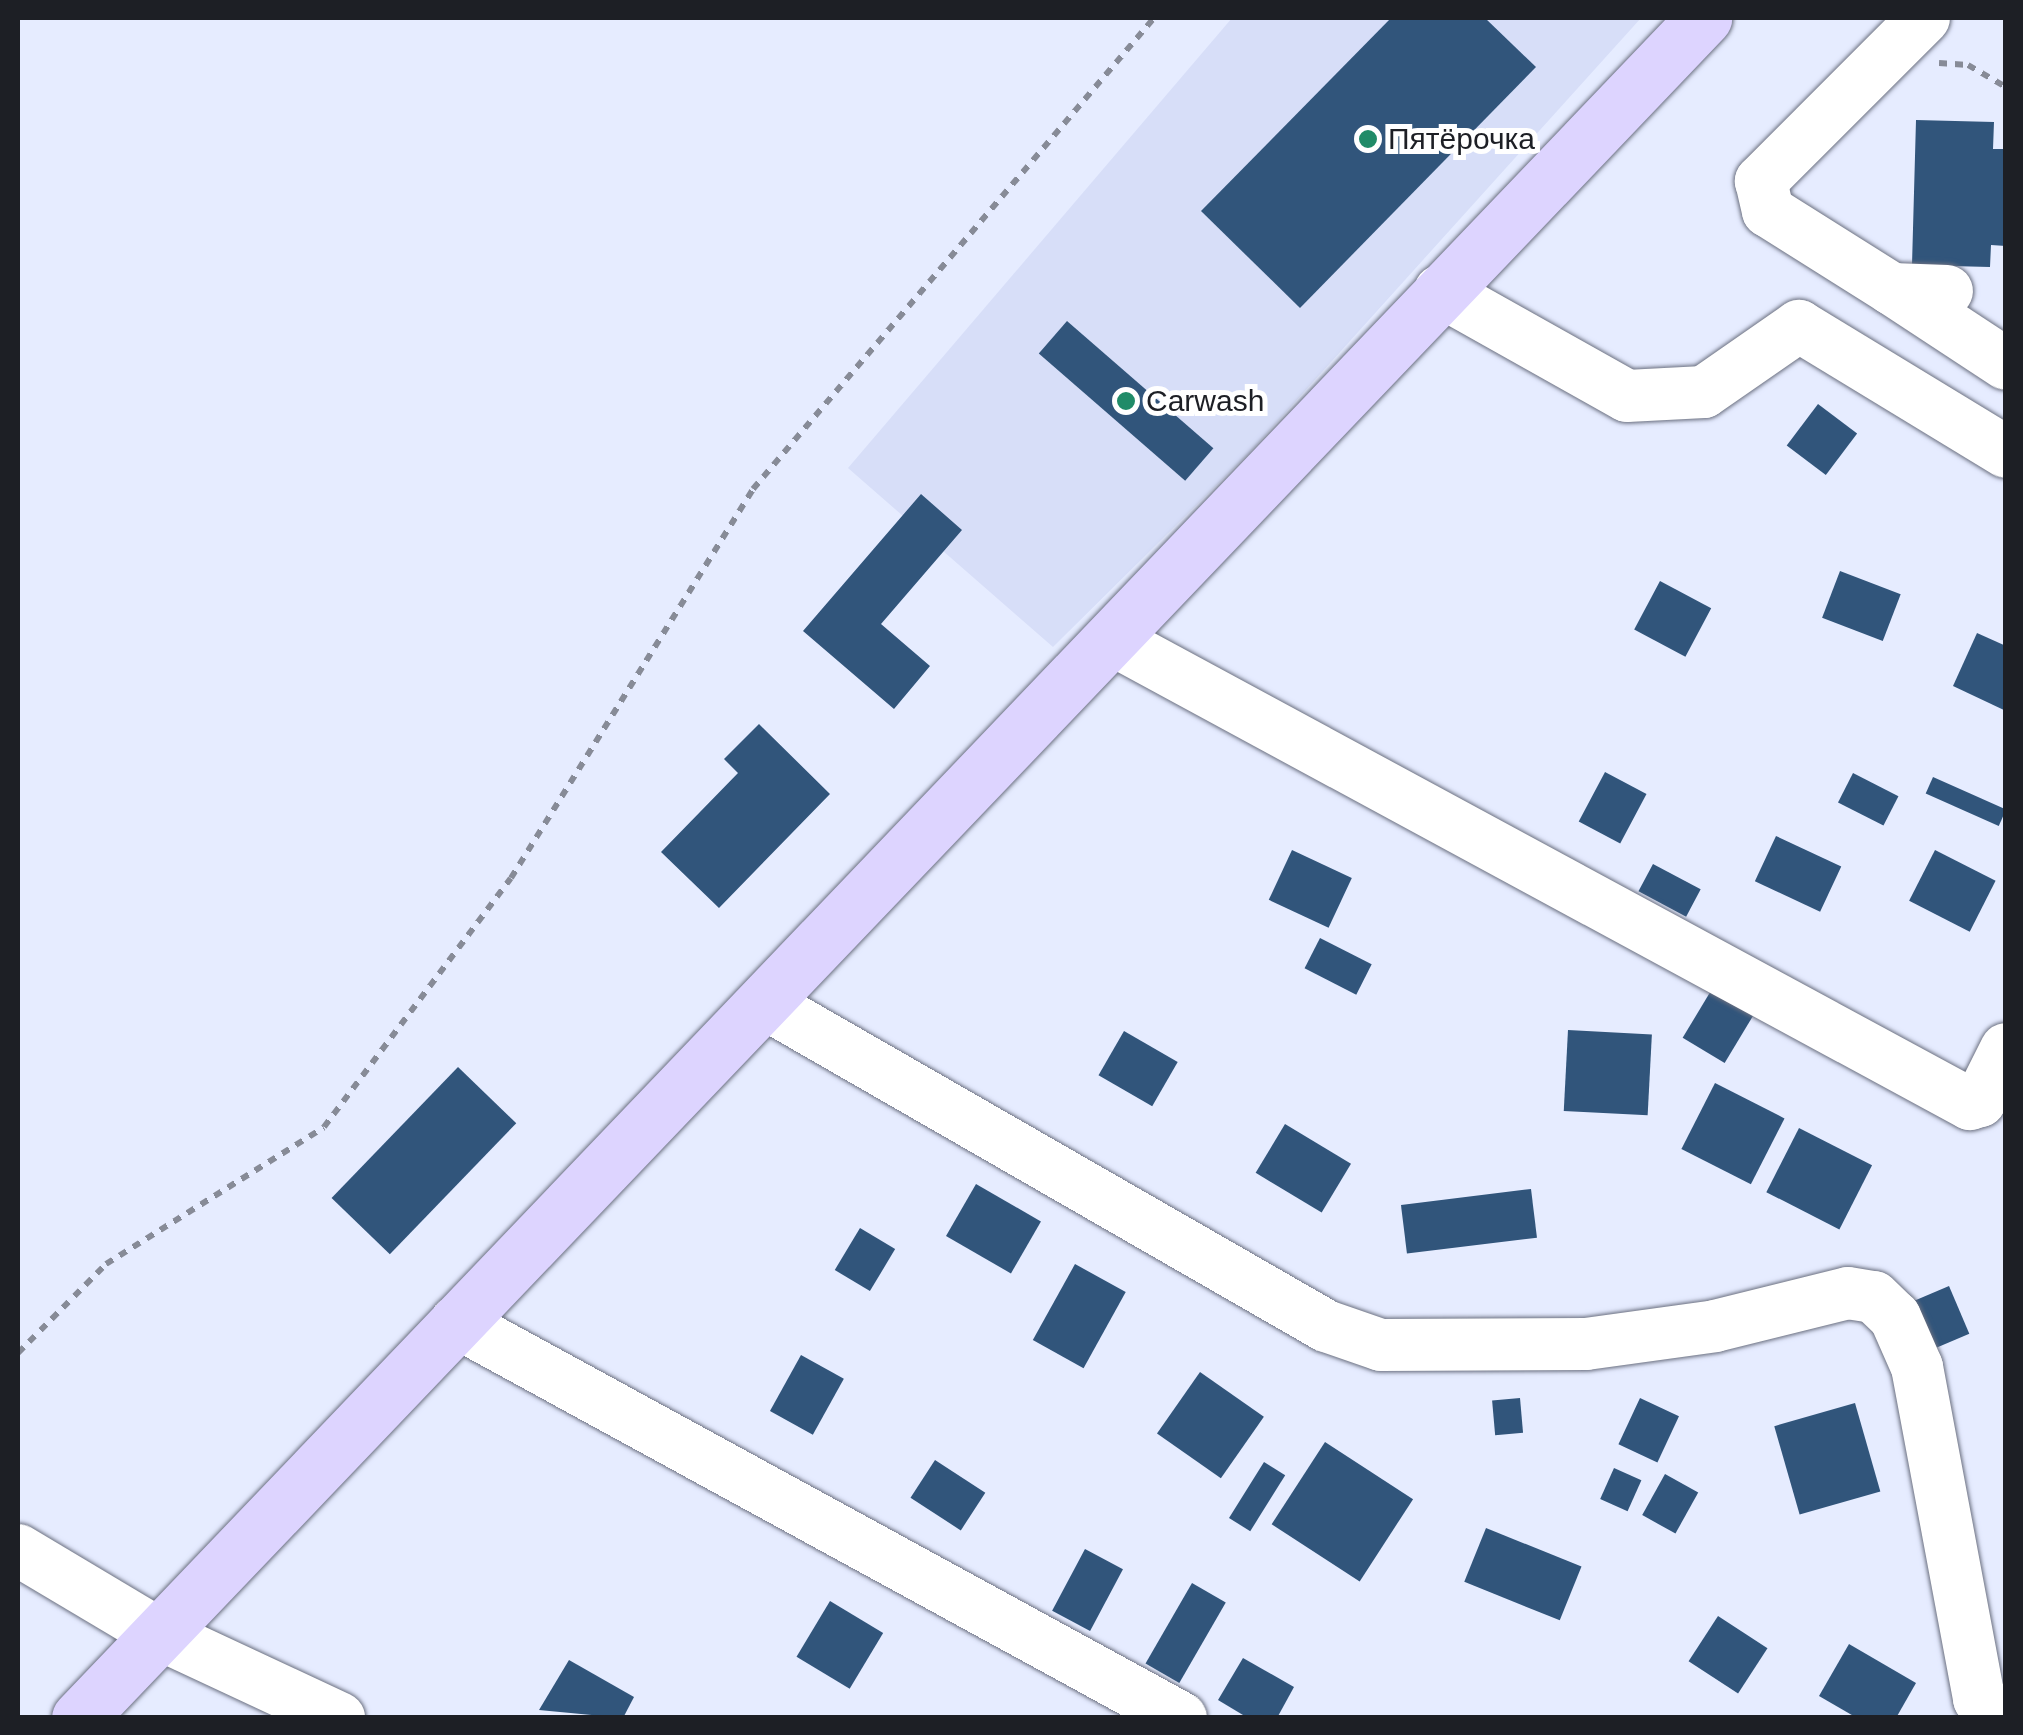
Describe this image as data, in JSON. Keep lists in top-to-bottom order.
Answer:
{
  "places": ["Пятёрочка", "Carwash"]
}
